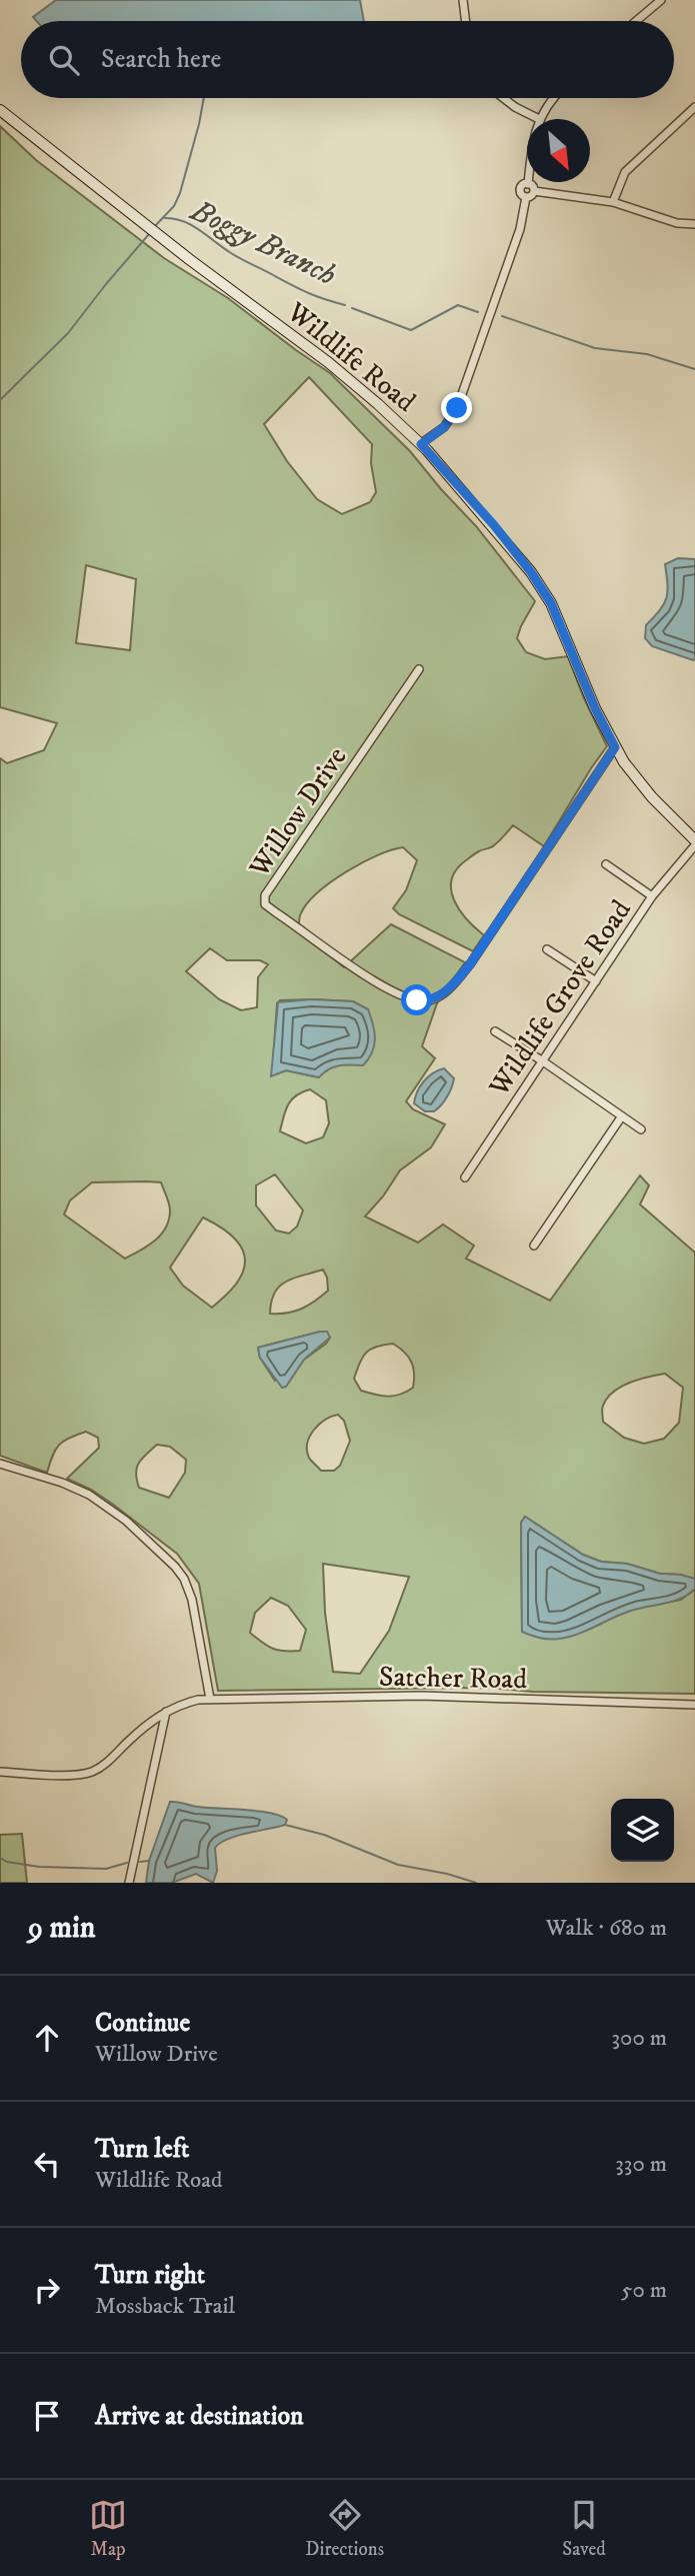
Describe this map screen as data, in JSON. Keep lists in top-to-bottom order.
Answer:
{
  "streets": {
    "street": [
      "Wildlife Road",
      "Willow Drive",
      "Wildlife Grove Road",
      "Satcher Road"
    ]
  },
  "crossings": [
    ["Wildlife Road", "Willow Drive"],
    ["Wildlife Road", "Wildlife Grove Road"]
  ],
  "water": ["Boggy Branch"],
  "north": "bottom right",
  "page": {
    "search": "Search here",
    "heading": ["9 min", "Walk · 680 m"],
    "list": [
      ["Continue", "Willow Drive", "300 m"],
      ["Turn left", "Wildlife Road", "330 m"],
      ["Turn right", "Mossback Trail", "50 m"],
      "Arrive at destination"
    ],
    "nav": ["Map", "Directions", "Saved"]
  }
}
